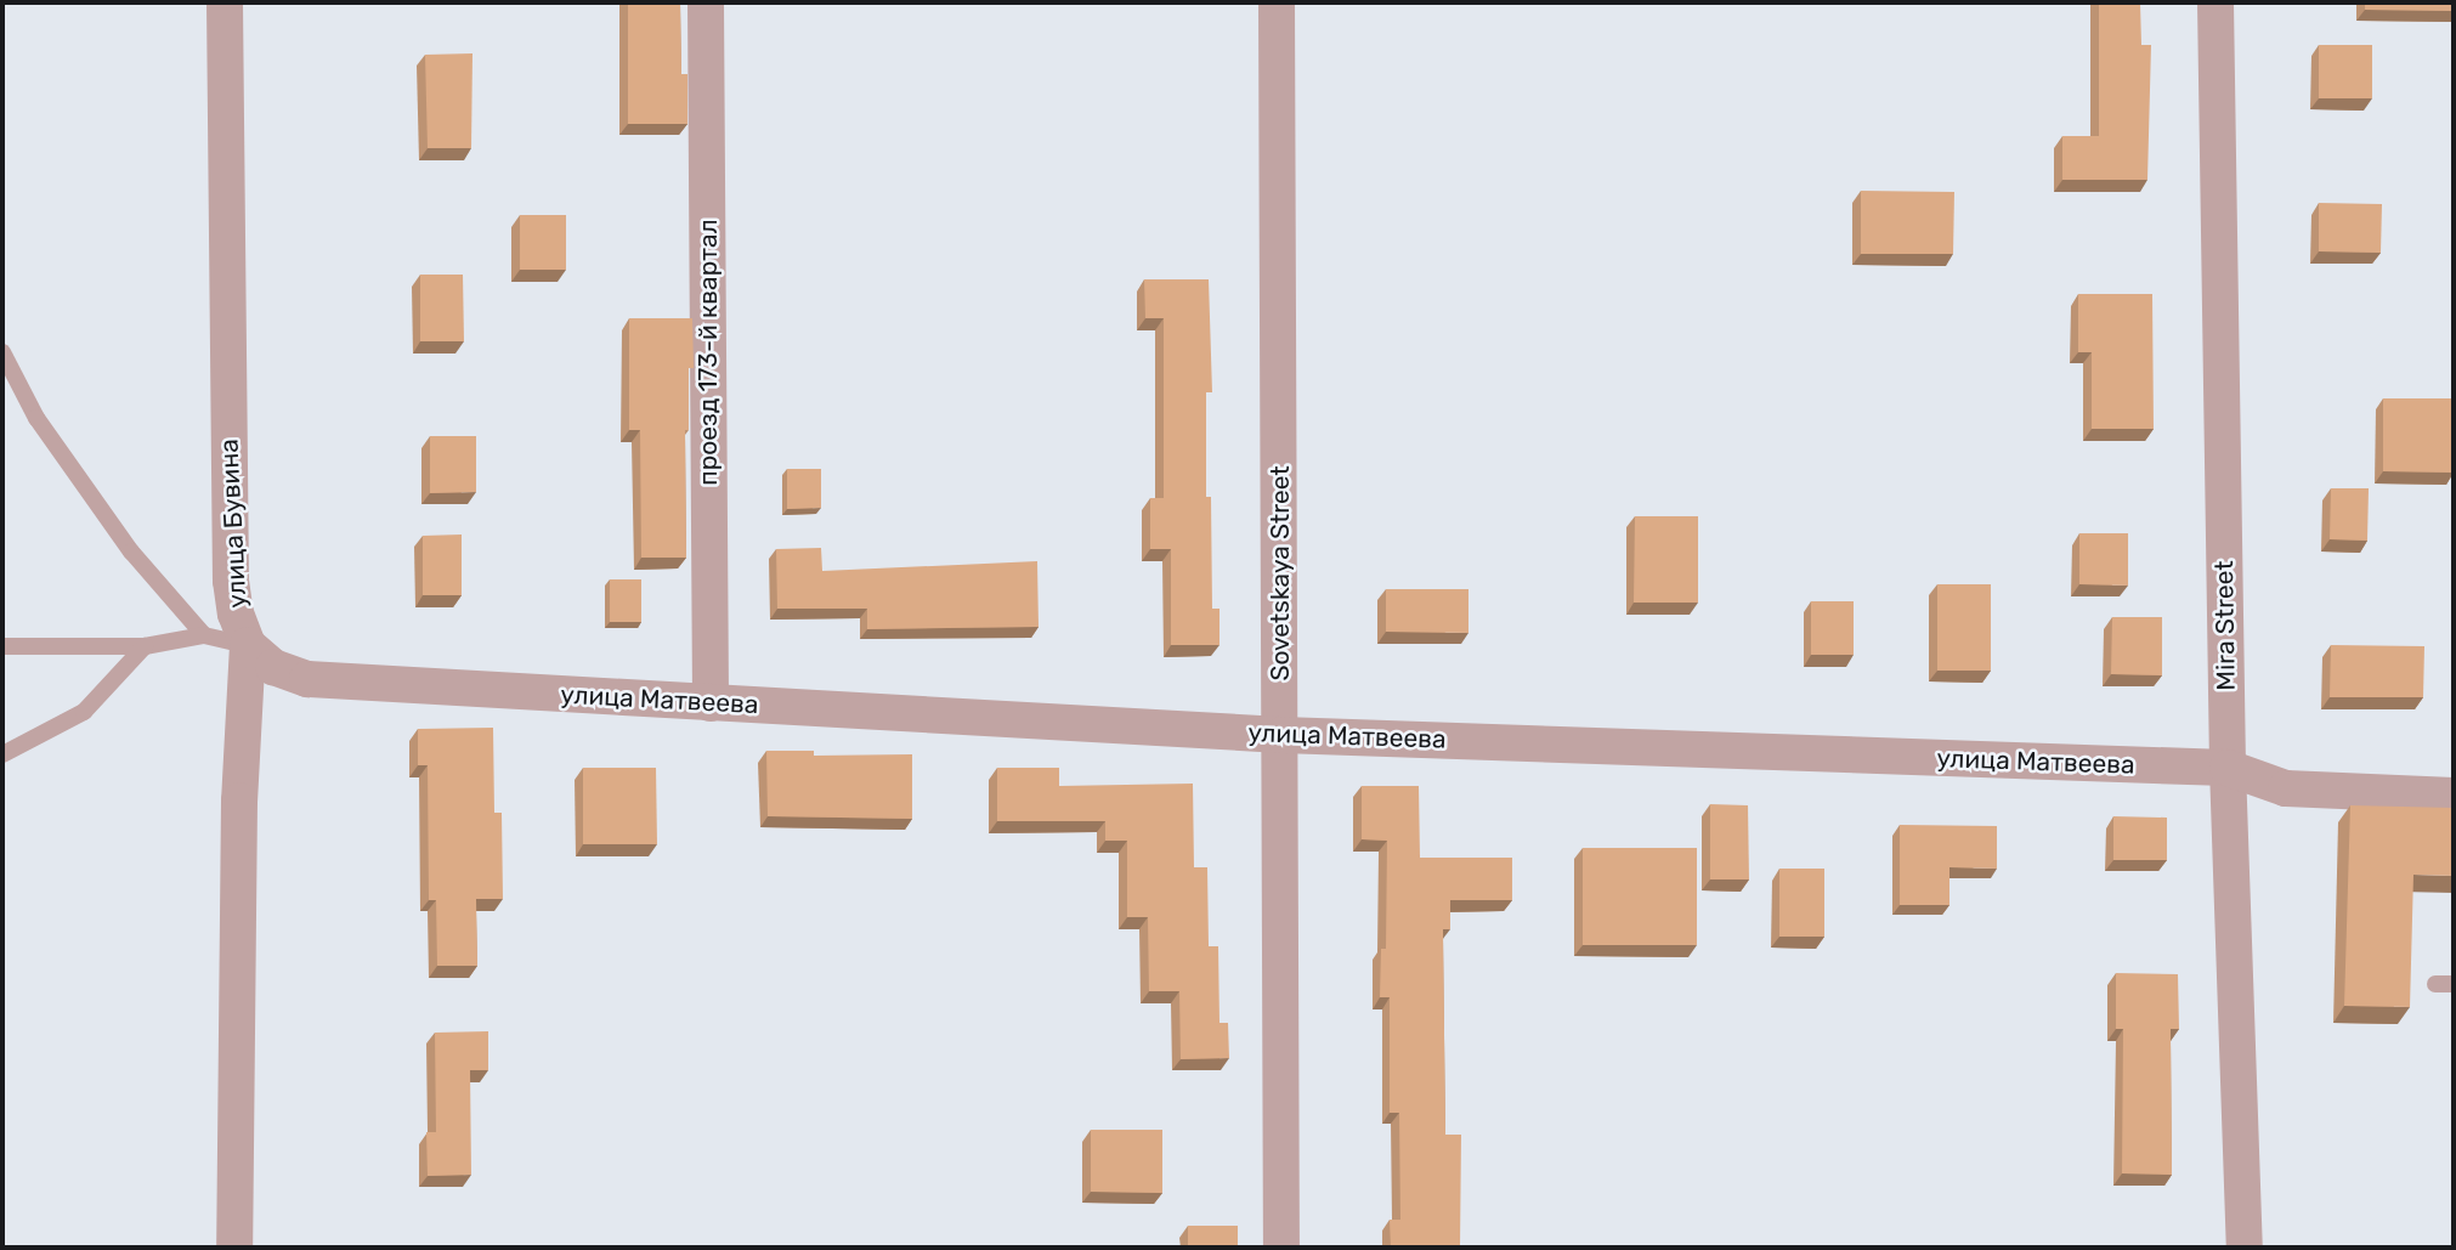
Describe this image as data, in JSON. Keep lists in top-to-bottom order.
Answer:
{
  "streets": {
    "street": [
      "проезд 173-й квартал",
      "улица Бувина",
      "Sovetskaya Street",
      "Mira Street",
      "улица Матвеева"
    ]
  },
  "crossings": [
    ["проезд 173-й квартал", "улица Матвеева"],
    ["улица Бувина", "улица Матвеева"],
    ["Sovetskaya Street", "улица Матвеева"],
    ["Mira Street", "улица Матвеева"]
  ]
}
